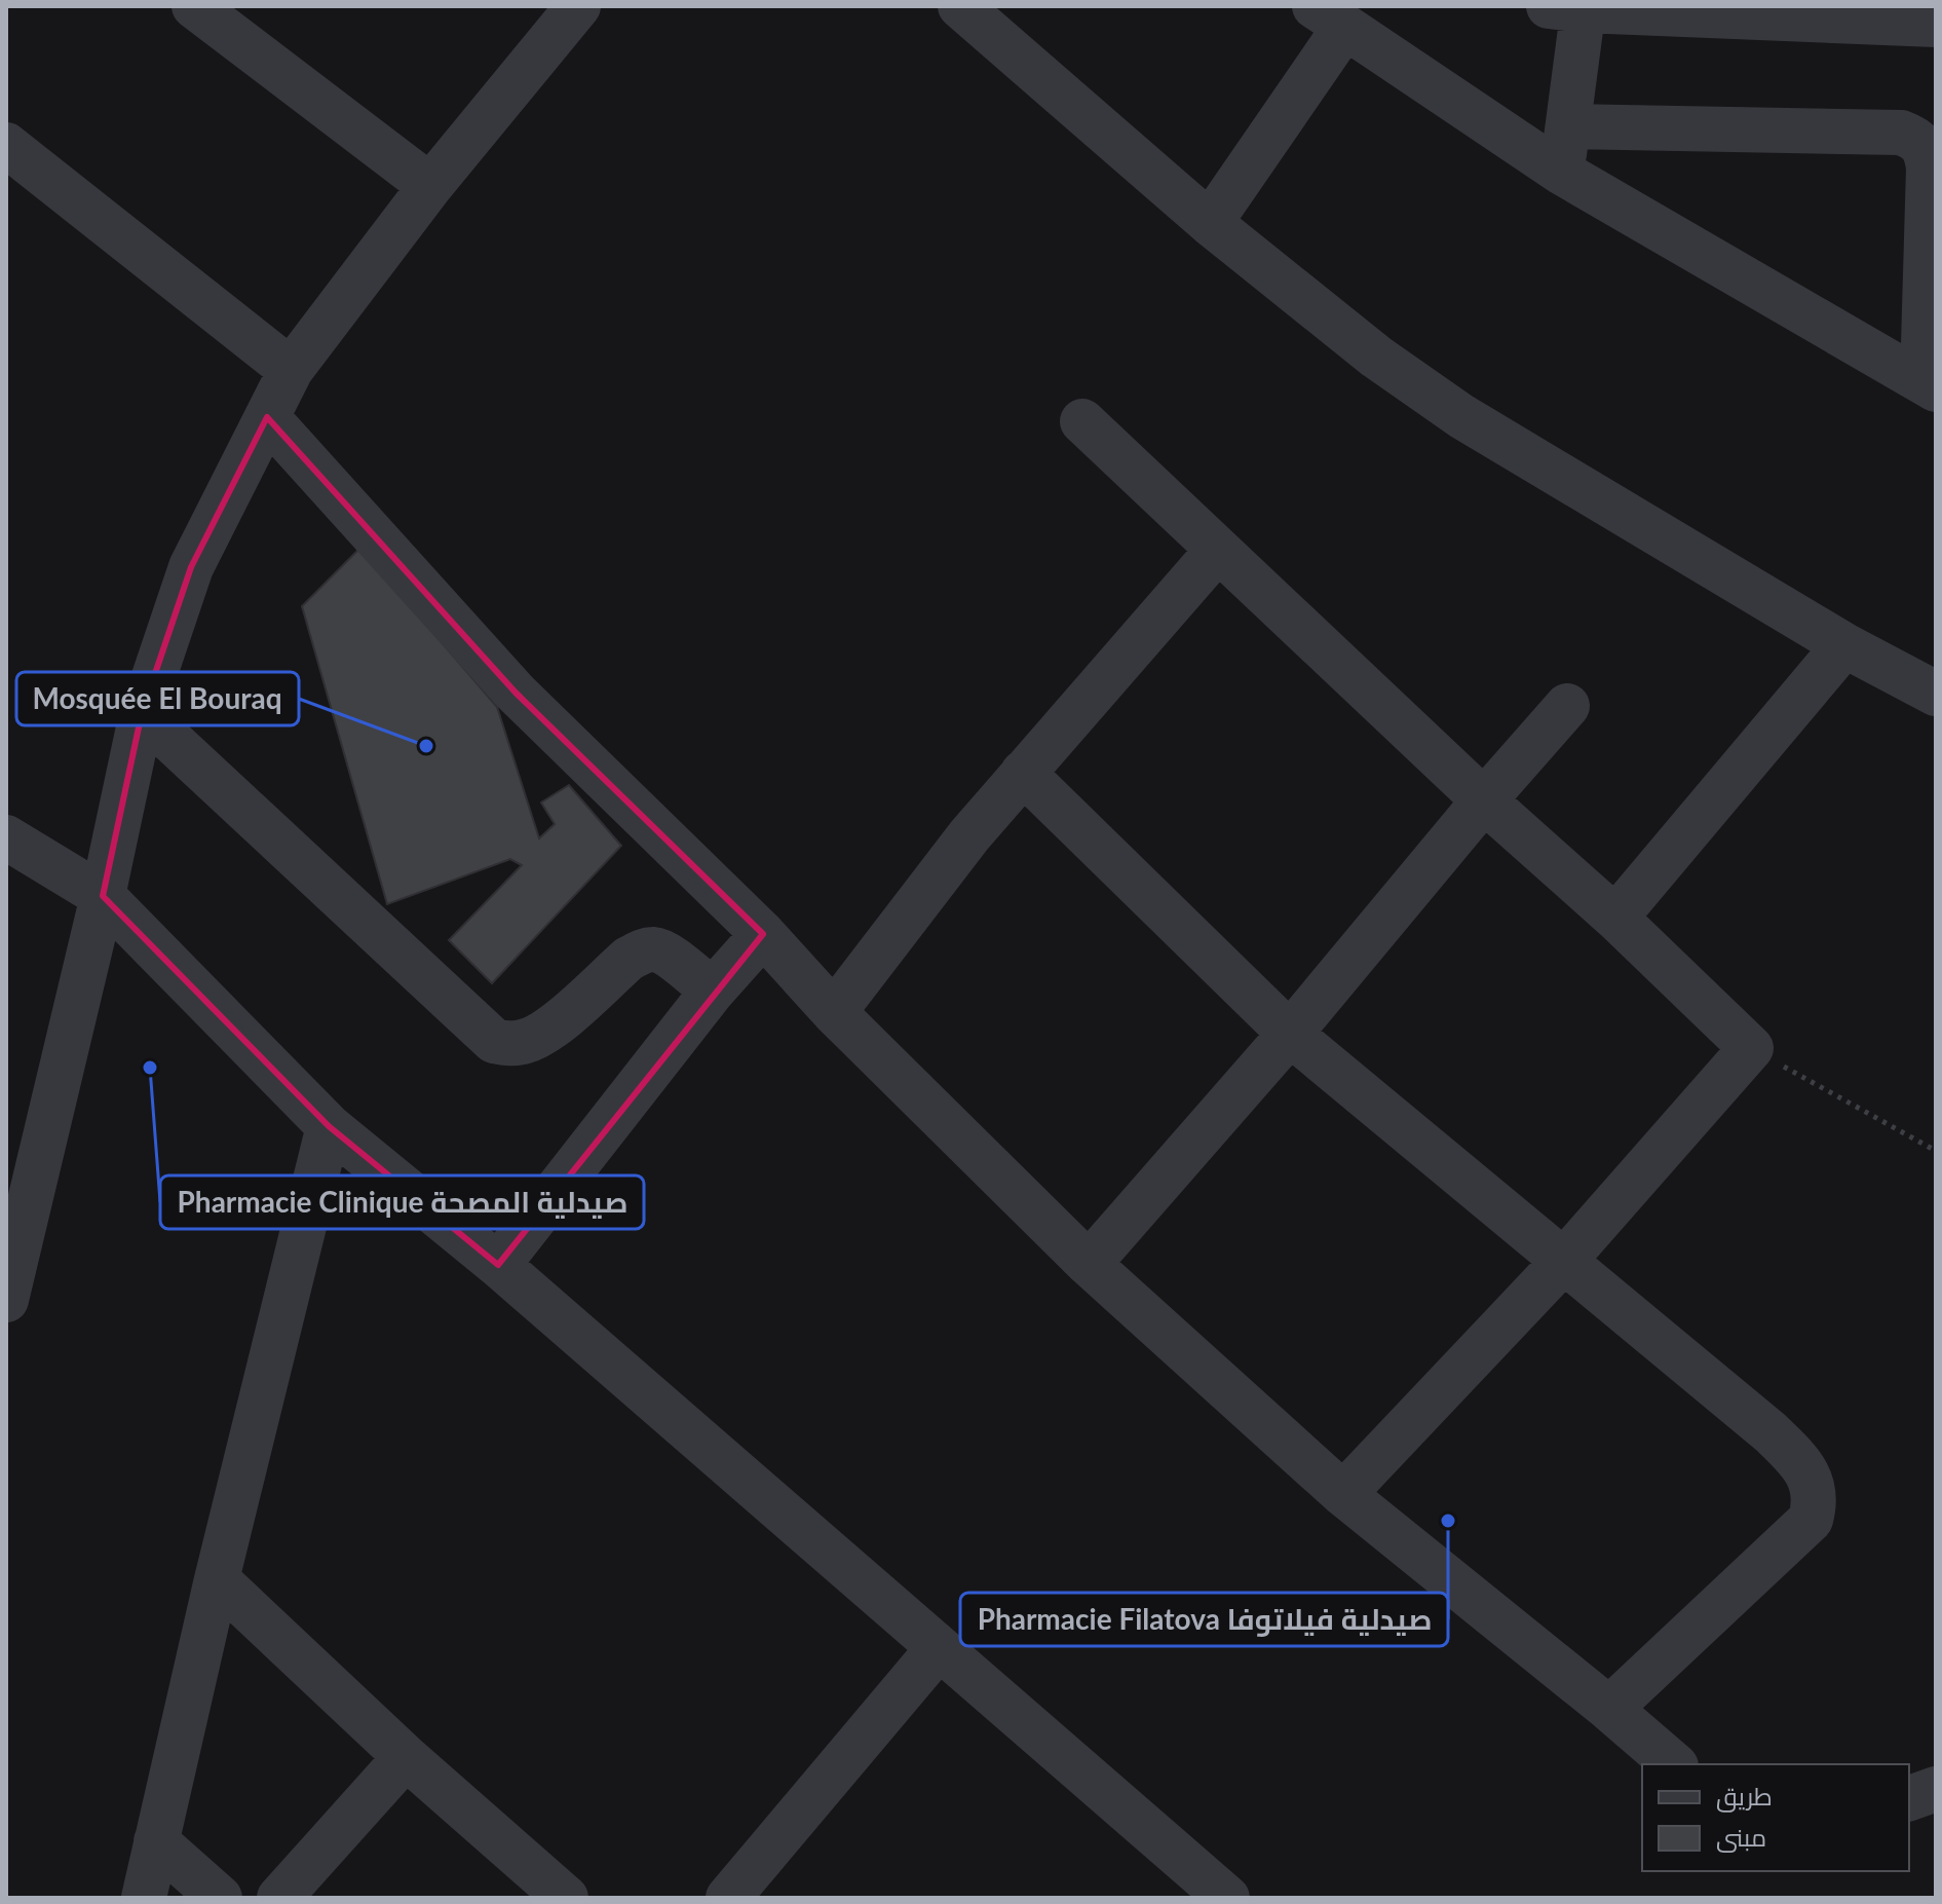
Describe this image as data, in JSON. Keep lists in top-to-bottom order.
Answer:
{
  "places": ["Mosquée El Bouraq", "Pharmacie Clinique صيدلية المصحة", "Pharmacie Filatova صيدلية فيلاتوفا"],
  "legend": ["طريق", "مبنى"]
}
